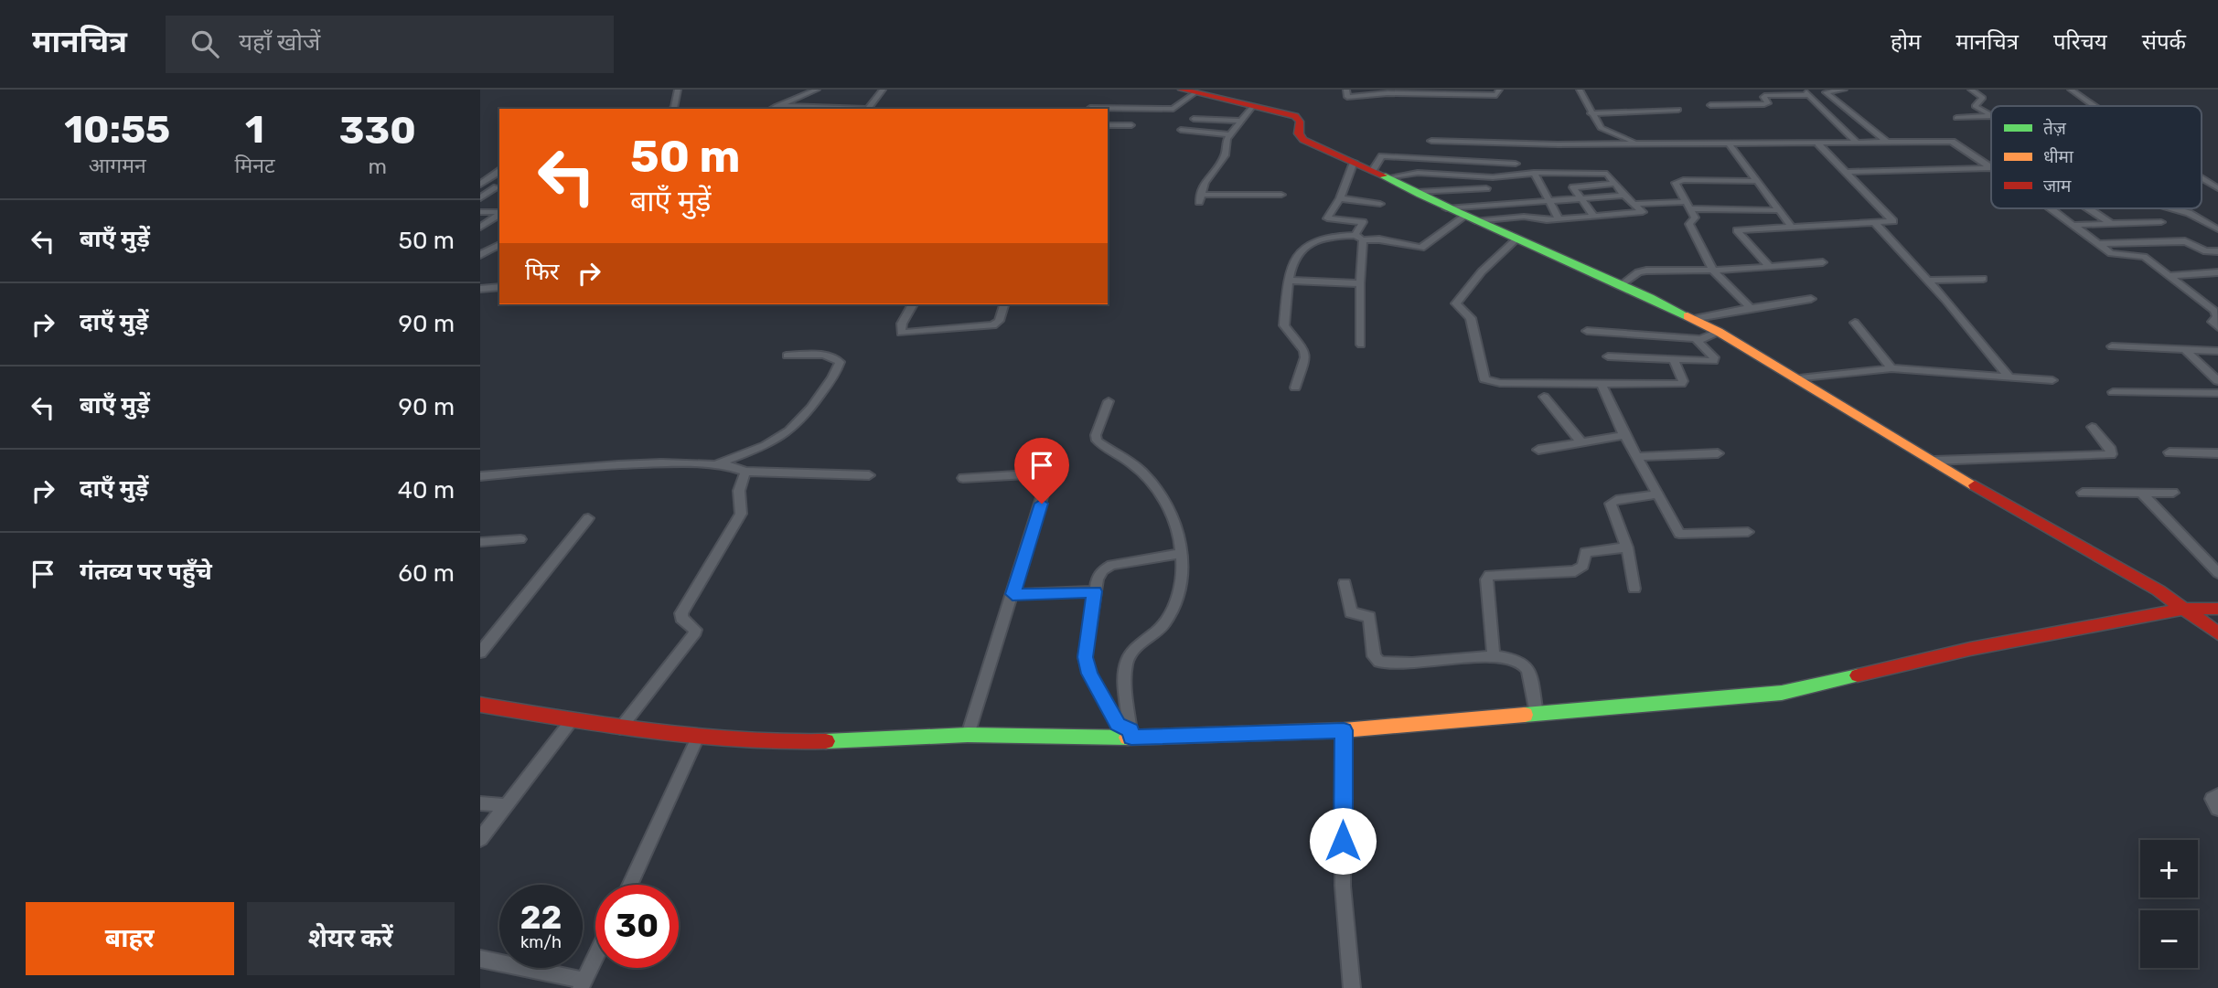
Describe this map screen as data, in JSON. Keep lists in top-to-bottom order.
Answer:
{
  "legend": ["तेज़", "धीमा", "जाम"],
  "page": {
    "header": "मानचित्र",
    "search": "यहाँ खोजें",
    "nav": [
      "होम",
      "मानचित्र",
      "परिचय",
      "संपर्क"
    ],
    "eta": [
      "10:55",
      "आगमन",
      "1",
      "मिनट",
      "330",
      "m"
    ],
    "turn": ["50 m", "बाएँ मुड़ें"],
    "list": [
      {
        "name": "बाएँ मुड़ें",
        "value": "50 m"
      },
      {
        "name": "दाएँ मुड़ें",
        "value": "90 m"
      },
      {
        "name": "बाएँ मुड़ें",
        "value": "90 m"
      },
      {
        "name": "दाएँ मुड़ें",
        "value": "40 m"
      },
      {
        "name": "गंतव्य पर पहुँचे",
        "value": "60 m"
      }
    ],
    "then": "फिर",
    "map_buttons": ["+", "−"],
    "speed": "22 km/h",
    "limit": "30",
    "buttons": ["बाहर", "शेयर करें"]
  }
}
